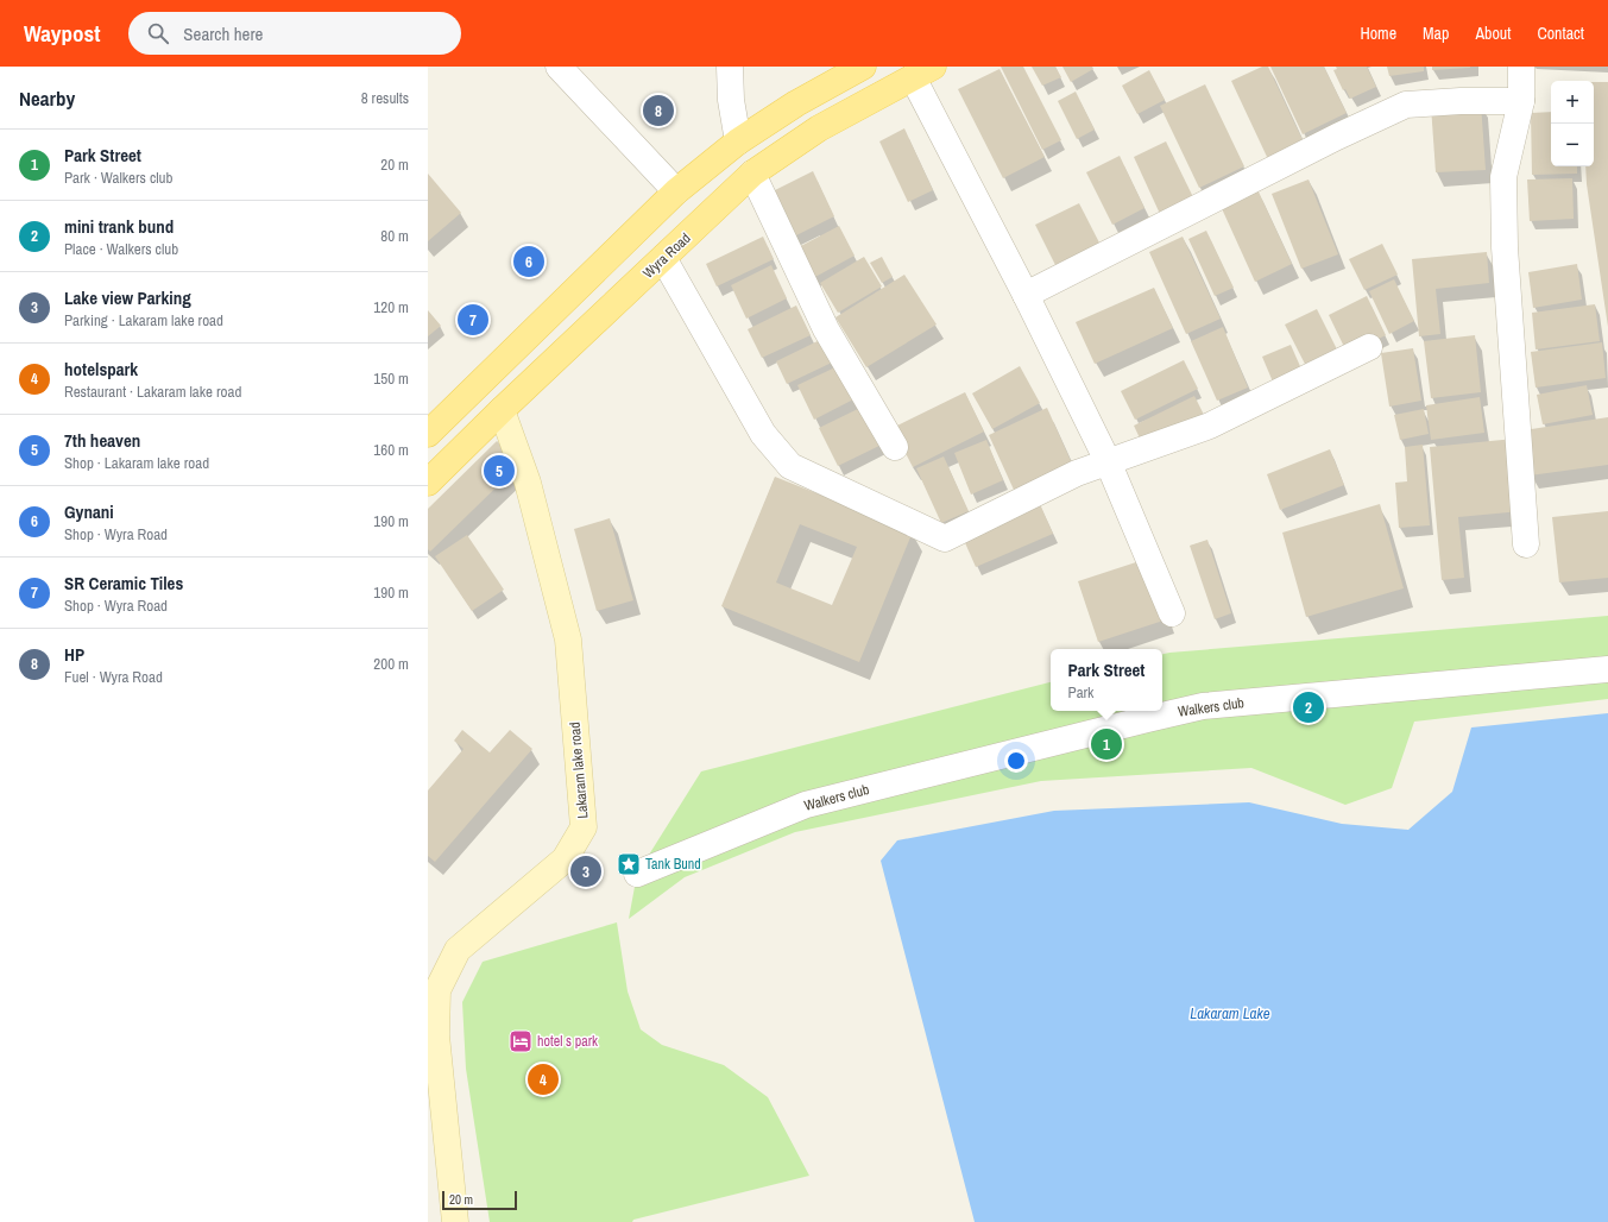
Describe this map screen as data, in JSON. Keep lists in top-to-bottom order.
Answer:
{
  "streets": {
    "main road": ["Wyra Road"],
    "street": ["Walkers club", "Lakaram lake road"]
  },
  "crossings": [
    ["Wyra Road", "Lakaram lake road"]
  ],
  "water": ["Lakaram Lake"],
  "places": {
    "place": ["Tank Bund"],
    "hotel": ["hotel s park"]
  },
  "scale_bar": "20 m",
  "page": {
    "header": "Waypost",
    "search": "Search here",
    "nav": [
      "Home",
      "Map",
      "About",
      "Contact"
    ],
    "heading": ["Nearby", "8 results"],
    "map_buttons": ["+", "−"],
    "pins": [
      "8",
      "6",
      "7",
      "5",
      "2",
      "1",
      "3",
      "4"
    ],
    "list": [
      {
        "mark": "1",
        "name": "Park Street",
        "note": "Park · Walkers club",
        "value": "20 m"
      },
      {
        "mark": "2",
        "name": "mini trank bund",
        "note": "Place · Walkers club",
        "value": "80 m"
      },
      {
        "mark": "3",
        "name": "Lake view Parking",
        "note": "Parking · Lakaram lake road",
        "value": "120 m"
      },
      {
        "mark": "4",
        "name": "hotelspark",
        "note": "Restaurant · Lakaram lake road",
        "value": "150 m"
      },
      {
        "mark": "5",
        "name": "7th heaven",
        "note": "Shop · Lakaram lake road",
        "value": "160 m"
      },
      {
        "mark": "6",
        "name": "Gynani",
        "note": "Shop · Wyra Road",
        "value": "190 m"
      },
      {
        "mark": "7",
        "name": "SR Ceramic Tiles",
        "note": "Shop · Wyra Road",
        "value": "190 m"
      },
      {
        "mark": "8",
        "name": "HP",
        "note": "Fuel · Wyra Road",
        "value": "200 m"
      }
    ],
    "popup": ["Park Street", "Park"],
    "scale": "20 m"
  }
}
